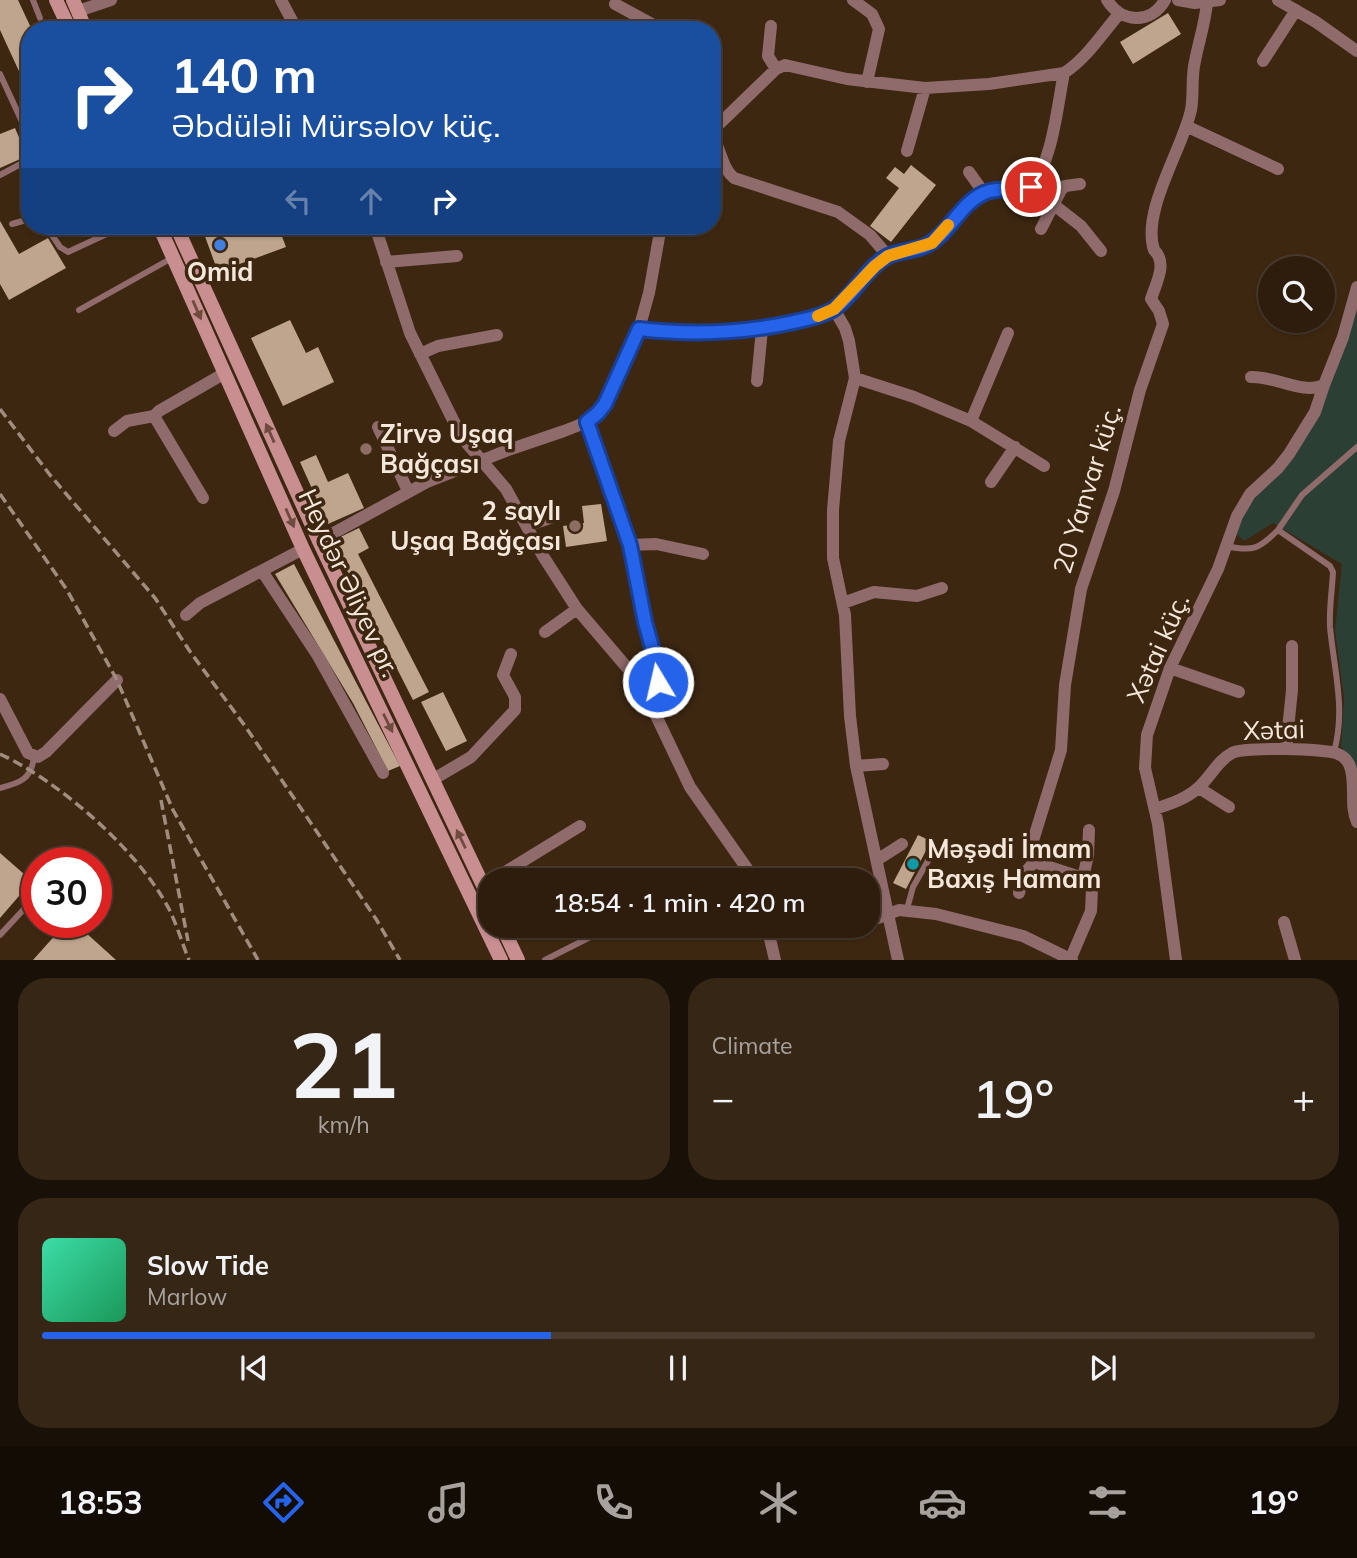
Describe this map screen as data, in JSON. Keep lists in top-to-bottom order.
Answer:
{
  "streets": {
    "main road": ["Heydər Əliyev pr."],
    "street": ["20 Yanvar küç.", "Xətai küç.", "Xətai"]
  },
  "crossings": [
    ["Xətai küç.", "Xətai"]
  ],
  "places": [
    "Omid",
    "Zirvə Uşaq Bağçası",
    "2 saylı Uşaq Bağçası",
    "Məşədi İmam Baxış Hamam"
  ],
  "page": {
    "turn": ["140 m", "Əbdüləli Mürsəlov küç."],
    "limit": "30",
    "trip": "18:54 · 1 min · 420 m",
    "tile": [
      ["21", "km/h"],
      "Climate"
    ],
    "heat": ["−", "19°", "+"],
    "song": ["Slow Tide", "Marlow"],
    "tabs": ["18:53", "19°"]
  }
}
